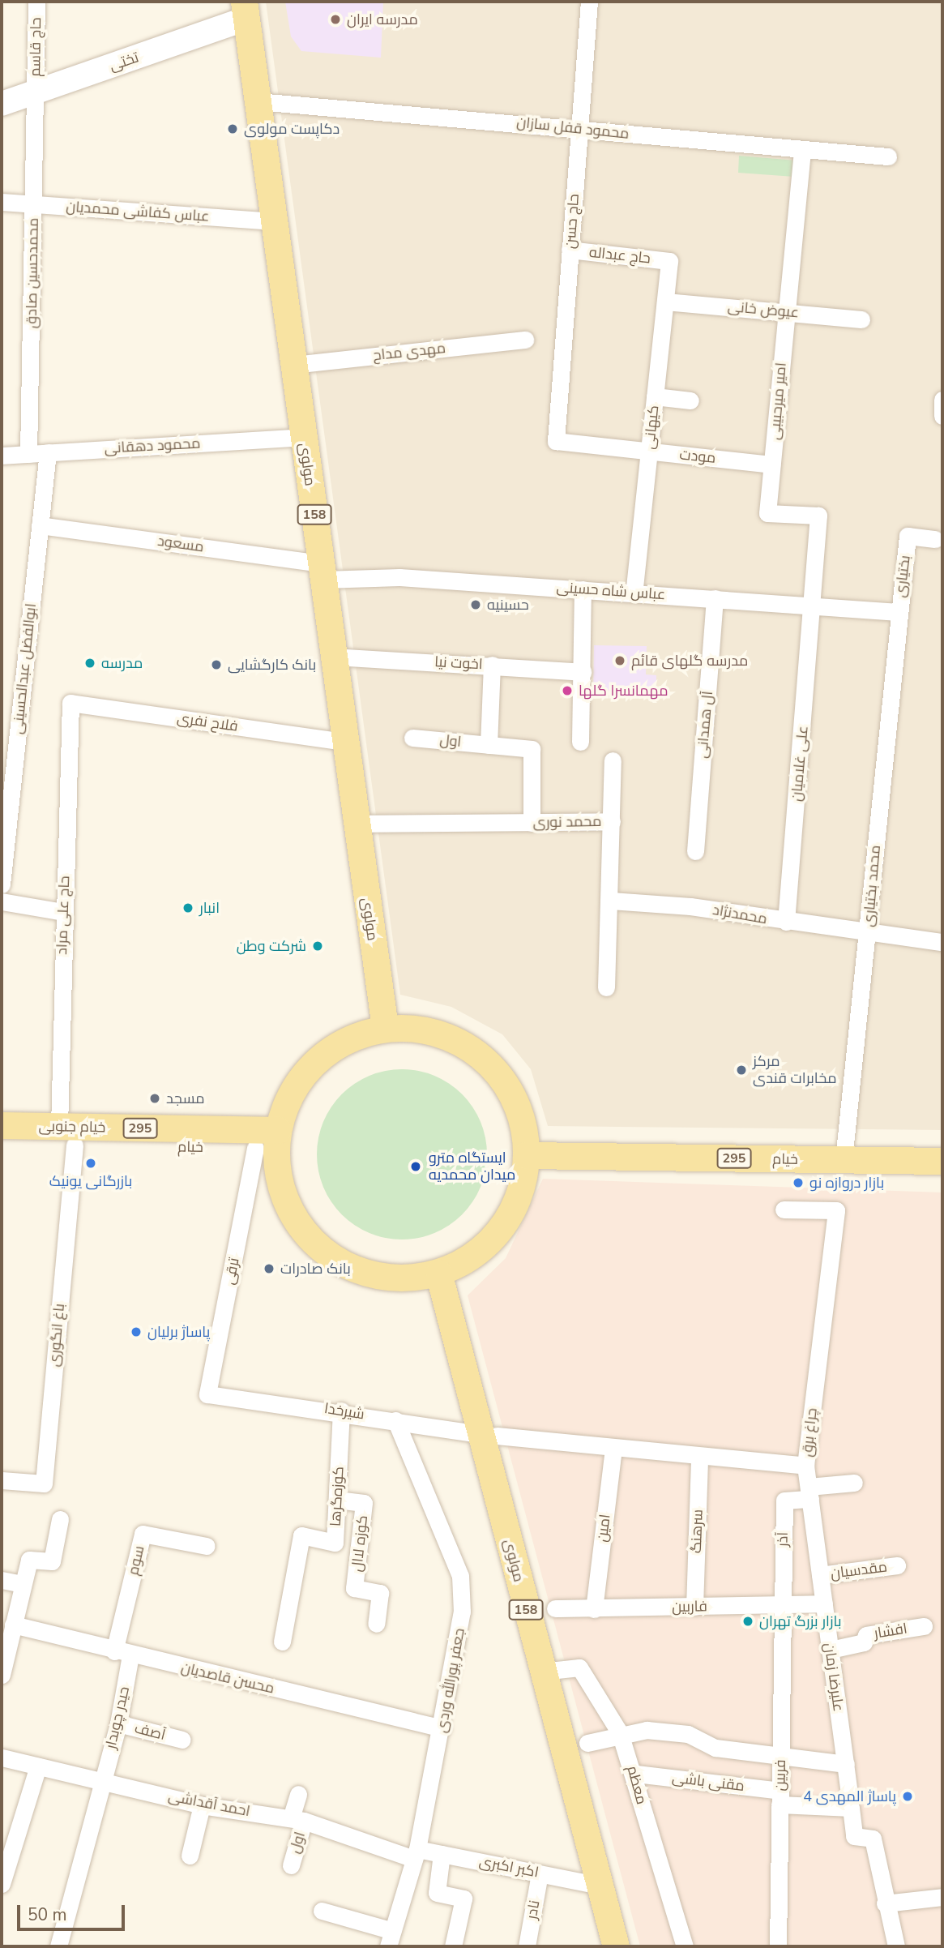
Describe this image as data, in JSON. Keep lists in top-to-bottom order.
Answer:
{
  "streets": {
    "main road": [
      "تختی",
      "مولوی",
      "158",
      "خیام جنوبی",
      "295",
      "خیام"
    ],
    "street": [
      "حاج قاسم",
      "محمود قفل سازان",
      "عباس کفاشی محمدیان",
      "حاج حسن",
      "حاج عبداله",
      "محمدحسین صادق",
      "عیوض خانی",
      "مهدی مداح",
      "امیر میرحبیبی",
      "کیهانی",
      "محمود دهقانی",
      "مودت",
      "مسعود",
      "بختیاری",
      "عباس شاه حسینی",
      "اخوت نیا",
      "ابوالفضل عبدالحسینی",
      "فلاح نفری",
      "آل همدانی",
      "اول",
      "علی غلامیان",
      "محمد نوری",
      "محمد بختیاری",
      "محمدنژاد",
      "حاج علی مراد",
      "ترقی",
      "باغ انگوری",
      "شیرخدا",
      "چراغ برق",
      "کوزه‌گرها",
      "امین",
      "سرهنگ",
      "آذر",
      "کوزه لاال",
      "سوم",
      "مقدسیان",
      "فاربین",
      "افشار",
      "علیرضا زمان",
      "محسن قاصدیان",
      "جعفر پورالله وردی",
      "حیدر چوبدار",
      "آصف",
      "فربین",
      "مقنی باشی",
      "معظم",
      "احمد آقداشی",
      "اکبر اکبری",
      "نادر"
    ]
  },
  "crossings": [
    ["حاج قاسم", "تختی"],
    ["حاج قاسم", "محمدحسین صادق"],
    ["تختی", "محمدحسین صادق"],
    ["تختی", "مولوی"],
    ["محمود قفل سازان", "حاج حسن"],
    ["محمود قفل سازان", "امیر میرحبیبی"],
    ["محمود قفل سازان", "مولوی"],
    ["عباس کفاشی محمدیان", "محمدحسین صادق"],
    ["عباس کفاشی محمدیان", "مولوی"],
    ["حاج حسن", "حاج عبداله"],
    ["حاج حسن", "مودت"],
    ["حاج عبداله", "کیهانی"],
    ["محمدحسین صادق", "محمود دهقانی"],
    ["عیوض خانی", "امیر میرحبیبی"],
    ["عیوض خانی", "کیهانی"],
    ["مهدی مداح", "مولوی"],
    ["امیر میرحبیبی", "مودت"],
    ["امیر میرحبیبی", "عباس شاه حسینی"],
    ["امیر میرحبیبی", "علی غلامیان"],
    ["کیهانی", "مودت"],
    ["کیهانی", "عباس شاه حسینی"],
    ["محمود دهقانی", "مولوی"],
    ["محمود دهقانی", "ابوالفضل عبدالحسینی"],
    ["مولوی", "مسعود"],
    ["مولوی", "عباس شاه حسینی"],
    ["مولوی", "اخوت نیا"],
    ["مولوی", "فلاح نفری"],
    ["مولوی", "محمد نوری"],
    ["مولوی", "شیرخدا"],
    ["مولوی", "چراغ برق"],
    ["مولوی", "معظم"],
    ["مولوی", "اکبر اکبری"],
    ["مسعود", "عباس شاه حسینی"],
    ["مسعود", "ابوالفضل عبدالحسینی"],
    ["بختیاری", "عباس شاه حسینی"],
    ["بختیاری", "محمد بختیاری"],
    ["عباس شاه حسینی", "آل همدانی"],
    ["عباس شاه حسینی", "علی غلامیان"],
    ["عباس شاه حسینی", "محمد بختیاری"],
    ["فلاح نفری", "حاج علی مراد"],
    ["اول", "محمد نوری"],
    ["اول", "احمد آقداشی"],
    ["علی غلامیان", "محمدنژاد"],
    ["محمد نوری", "محمدنژاد"],
    ["محمد بختیاری", "محمدنژاد"],
    ["محمد بختیاری", "خیام"],
    ["حاج علی مراد", "خیام جنوبی"],
    ["حاج علی مراد", "295"],
    ["حاج علی مراد", "باغ انگوری"],
    ["خیام جنوبی", "295"],
    ["خیام جنوبی", "ترقی"],
    ["خیام جنوبی", "باغ انگوری"],
    ["295", "باغ انگوری"],
    ["ترقی", "شیرخدا"],
    ["شیرخدا", "چراغ برق"],
    ["شیرخدا", "کوزه‌گرها"],
    ["شیرخدا", "جعفر پورالله وردی"],
    ["چراغ برق", "امین"],
    ["چراغ برق", "سرهنگ"],
    ["چراغ برق", "علیرضا زمان"],
    ["کوزه‌گرها", "کوزه لاال"],
    ["امین", "فاربین"],
    ["سرهنگ", "فاربین"],
    ["آذر", "فاربین"],
    ["آذر", "علیرضا زمان"],
    ["آذر", "فربین"],
    ["سوم", "محسن قاصدیان"],
    ["سوم", "حیدر چوبدار"],
    ["مقدسیان", "علیرضا زمان"],
    ["فاربین", "علیرضا زمان"],
    ["فاربین", "فربین"],
    ["افشار", "علیرضا زمان"],
    ["محسن قاصدیان", "جعفر پورالله وردی"],
    ["محسن قاصدیان", "حیدر چوبدار"],
    ["جعفر پورالله وردی", "احمد آقداشی"],
    ["جعفر پورالله وردی", "اکبر اکبری"],
    ["حیدر چوبدار", "آصف"],
    ["حیدر چوبدار", "احمد آقداشی"],
    ["فربین", "مقنی باشی"],
    ["مقنی باشی", "معظم"],
    ["احمد آقداشی", "اکبر اکبری"],
    ["اکبر اکبری", "نادر"]
  ],
  "places": [
    "مدرسه ایران",
    "دکاپست مولوی",
    "حسینیه",
    "مدرسه گلهای قائم",
    "مدرسه",
    "بانک کارگشایی",
    "مهمانسرا گلها",
    "انبار",
    "شرکت وطن",
    "مرکز مخابرات قندی",
    "مسجد",
    "بازرگانی یونیک",
    "ایستگاه مترو میدان محمدیه",
    "بازار دروازه نو",
    "بانک صادرات",
    "پاساژ برلیان",
    "بازار بزرگ تهران",
    "پاساژ المهدی 4"
  ],
  "scale_bar": "50 m"
}
